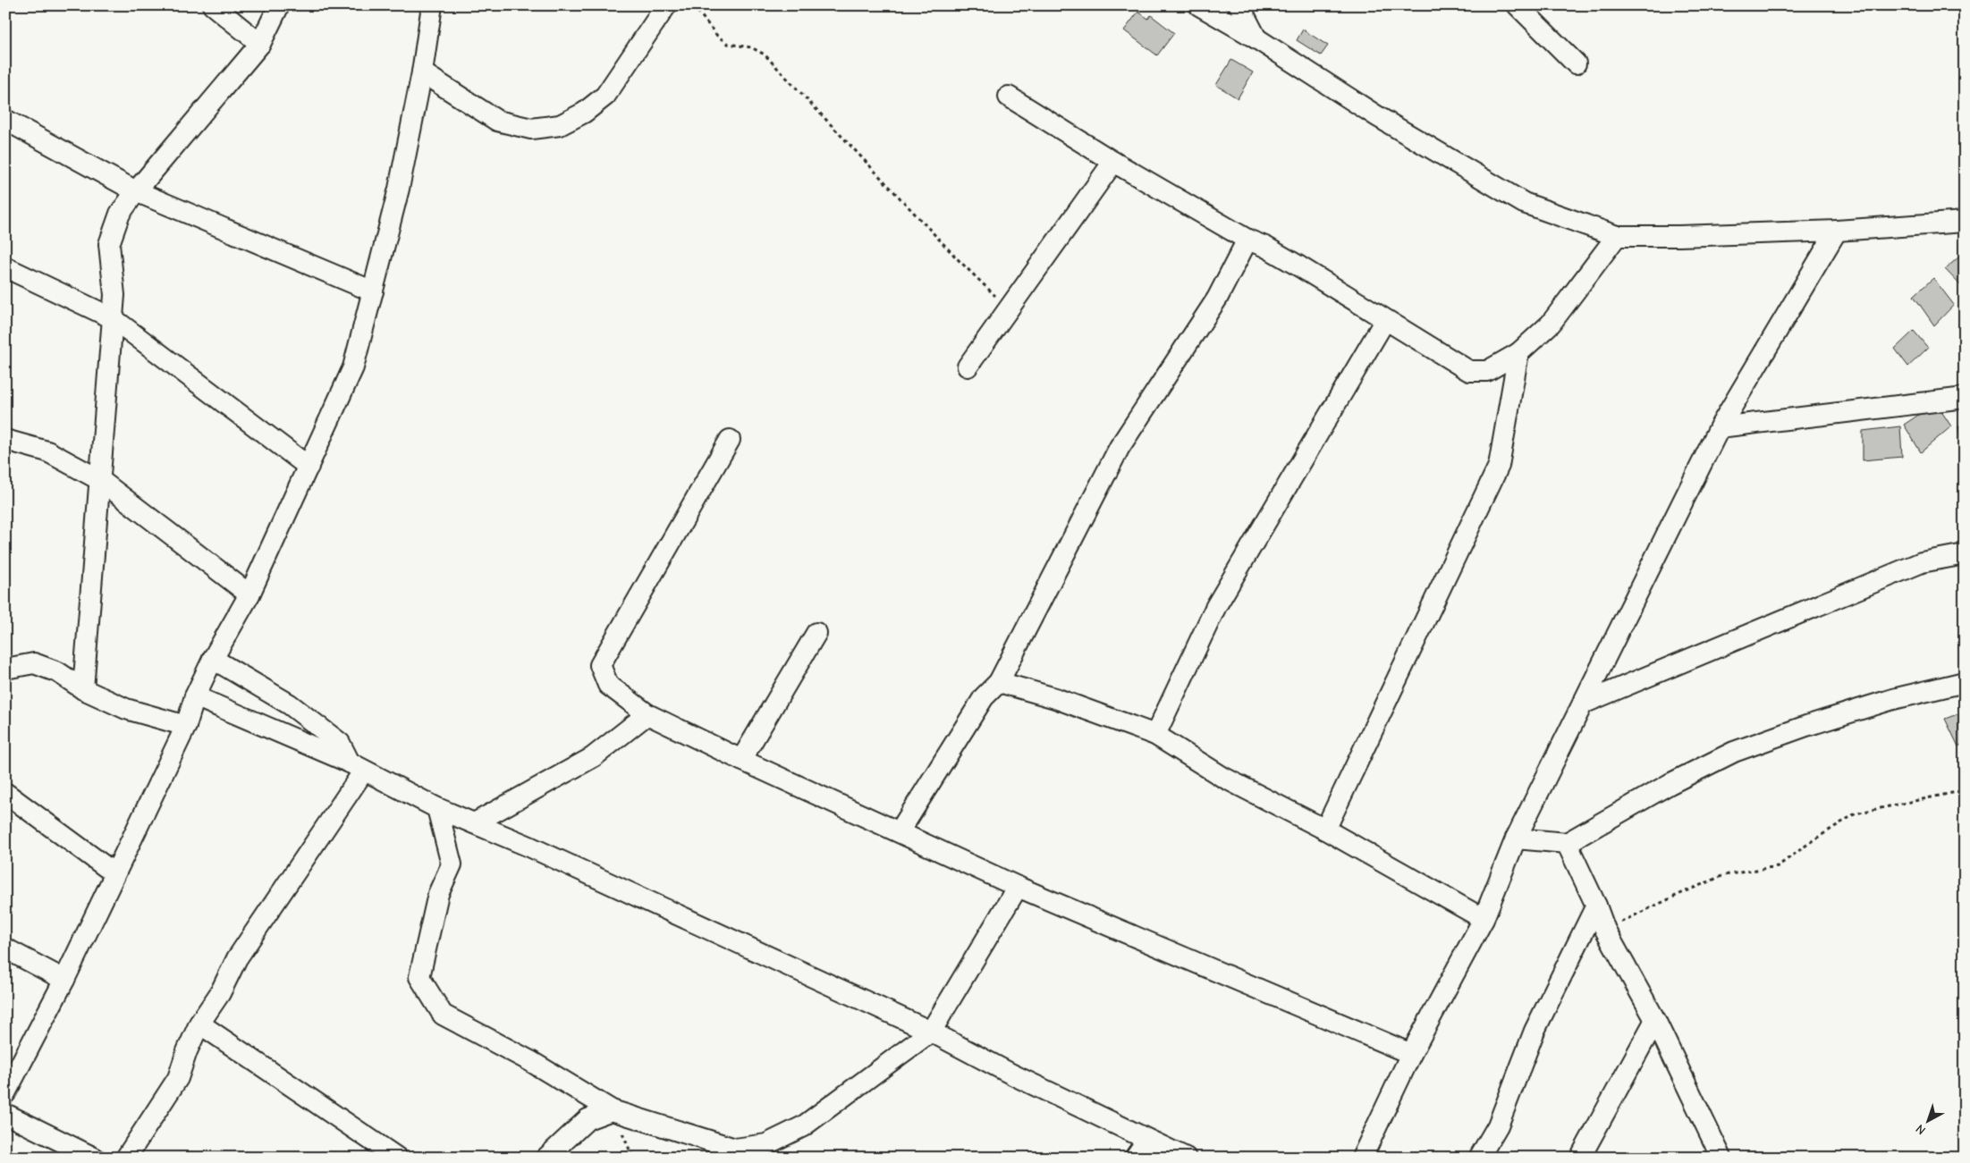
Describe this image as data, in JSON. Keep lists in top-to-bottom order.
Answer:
{
  "north": "bottom left"
}
